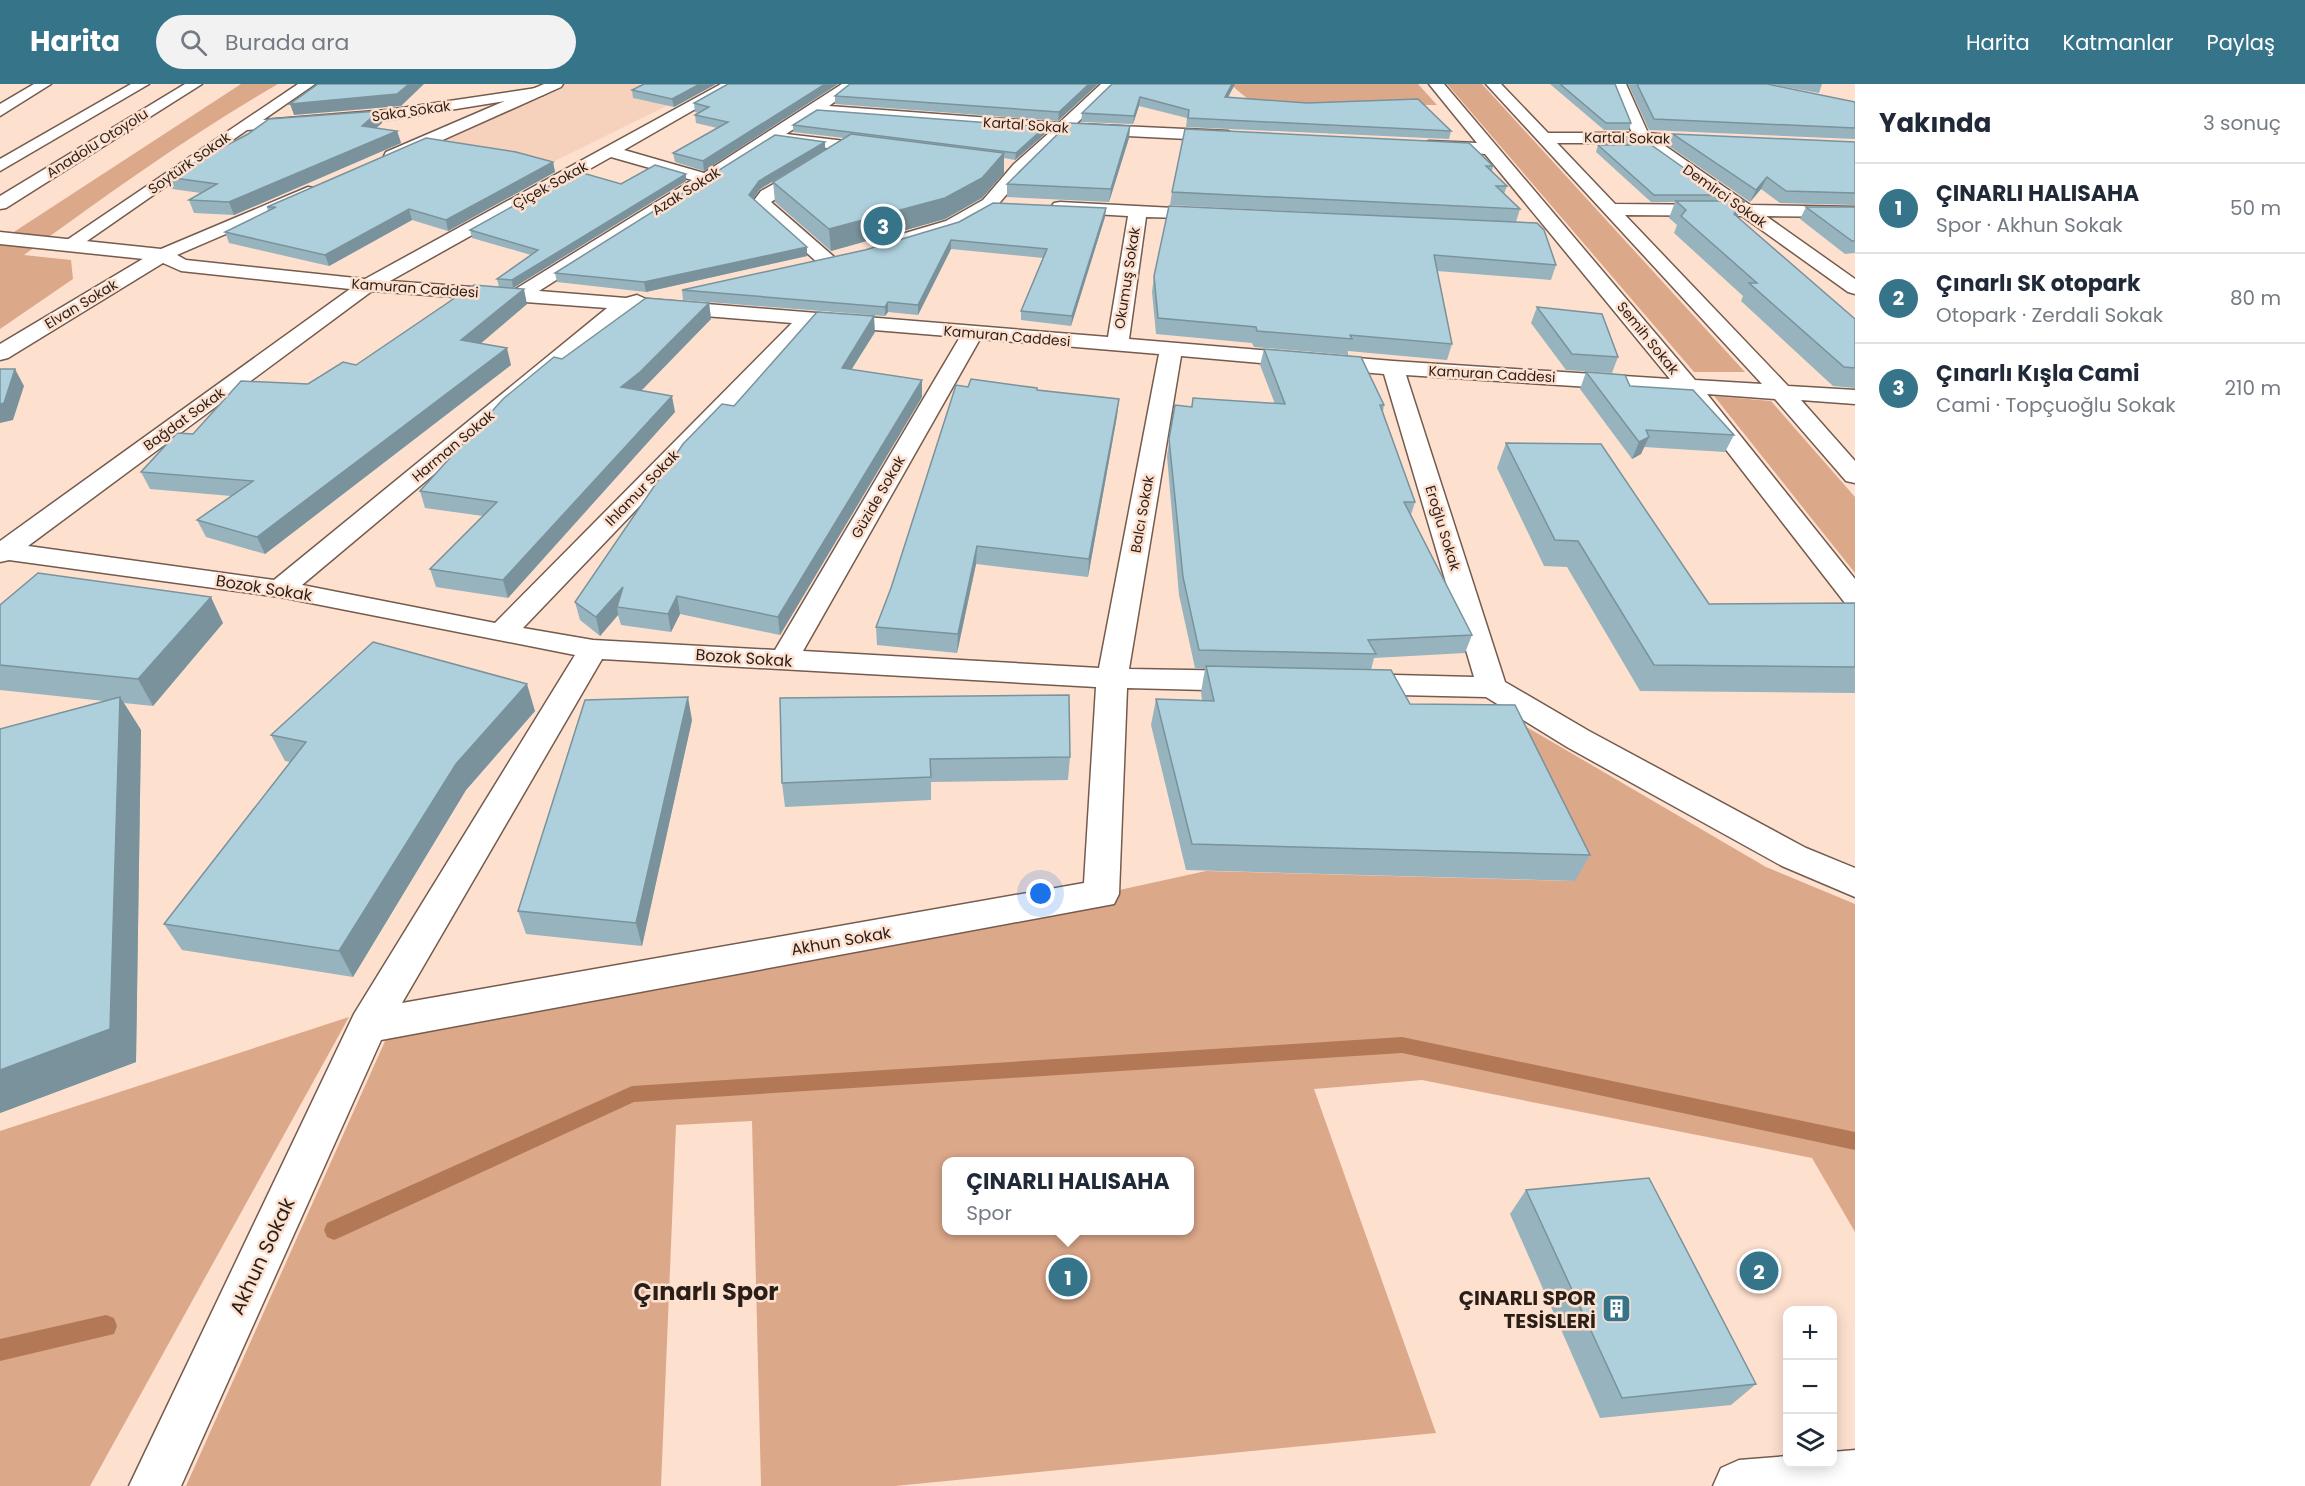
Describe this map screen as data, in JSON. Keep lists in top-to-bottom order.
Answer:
{
  "streets": {
    "main road": [
      "Saka Sokak",
      "Kartal Sokak",
      "Anadolu Otoyolu",
      "Soytürk Sokak",
      "Çiçek Sokak",
      "Azak Sokak",
      "Demirci Sokak",
      "Okumuş Sokak",
      "Kamuran Caddesi",
      "Elvan Sokak",
      "Semih Sokak",
      "Bağdat Sokak",
      "Harman Sokak",
      "Ihlamur Sokak",
      "Güzide Sokak",
      "Balcı Sokak",
      "Eroğlu Sokak",
      "Bozok Sokak",
      "Akhun Sokak"
    ]
  },
  "crossings": [
    ["Saka Sokak", "Soytürk Sokak"],
    ["Kartal Sokak", "Azak Sokak"],
    ["Kartal Sokak", "Demirci Sokak"],
    ["Çiçek Sokak", "Kamuran Caddesi"],
    ["Çiçek Sokak", "Bağdat Sokak"],
    ["Azak Sokak", "Kamuran Caddesi"],
    ["Okumuş Sokak", "Kamuran Caddesi"],
    ["Kamuran Caddesi", "Elvan Sokak"],
    ["Kamuran Caddesi", "Semih Sokak"],
    ["Kamuran Caddesi", "Bağdat Sokak"],
    ["Kamuran Caddesi", "Harman Sokak"],
    ["Kamuran Caddesi", "Ihlamur Sokak"],
    ["Kamuran Caddesi", "Güzide Sokak"],
    ["Kamuran Caddesi", "Balcı Sokak"],
    ["Kamuran Caddesi", "Eroğlu Sokak"],
    ["Bağdat Sokak", "Bozok Sokak"],
    ["Harman Sokak", "Bozok Sokak"],
    ["Ihlamur Sokak", "Bozok Sokak"],
    ["Güzide Sokak", "Bozok Sokak"],
    ["Balcı Sokak", "Bozok Sokak"],
    ["Balcı Sokak", "Akhun Sokak"],
    ["Bozok Sokak", "Akhun Sokak"]
  ],
  "districts": ["Çınarlı Spor"],
  "places": {
    "building": ["ÇINARLI SPOR TESİSLERİ"]
  },
  "page": {
    "header": "Harita",
    "search": "Burada ara",
    "nav": ["Harita", "Katmanlar", "Paylaş"],
    "heading": ["Yakında", "3 sonuç"],
    "list": [
      {
        "mark": "1",
        "name": "ÇINARLI HALISAHA",
        "note": "Spor · Akhun Sokak",
        "value": "50 m"
      },
      {
        "mark": "2",
        "name": "Çınarlı SK otopark",
        "note": "Otopark · Zerdali Sokak",
        "value": "80 m"
      },
      {
        "mark": "3",
        "name": "Çınarlı Kışla Cami",
        "note": "Cami · Topçuoğlu Sokak",
        "value": "210 m"
      }
    ],
    "pins": ["3", "2", "1"],
    "popup": ["ÇINARLI HALISAHA", "Spor"],
    "map_buttons": ["+", "−"]
  }
}
